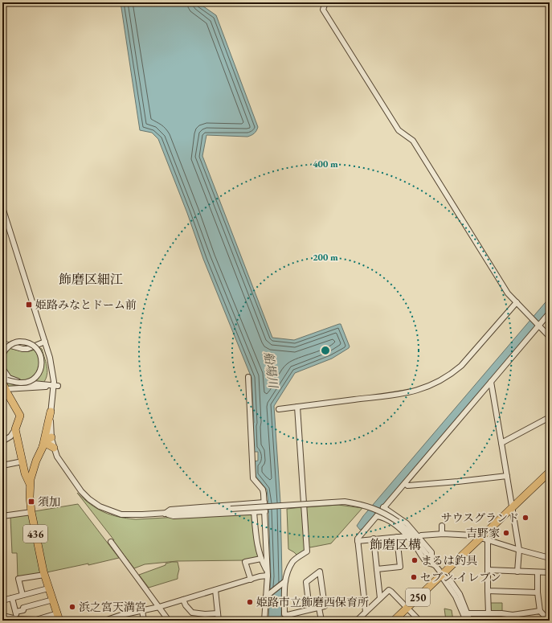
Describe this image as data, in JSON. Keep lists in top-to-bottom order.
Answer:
{
  "streets": {
    "highway": ["436", "250"]
  },
  "districts": ["飾磨区細江", "飾磨区構"],
  "water": ["船場川"],
  "places": {
    "transit": ["姫路みなとドーム前", "須加"],
    "other": [
      "サウスグランド",
      "吉野家",
      "まるは釣具",
      "セブン-イレブン",
      "姫路市立飾磨西保育所",
      "浜之宮天満宮"
    ]
  },
  "rings": ["400 m", "200 m"]
}
